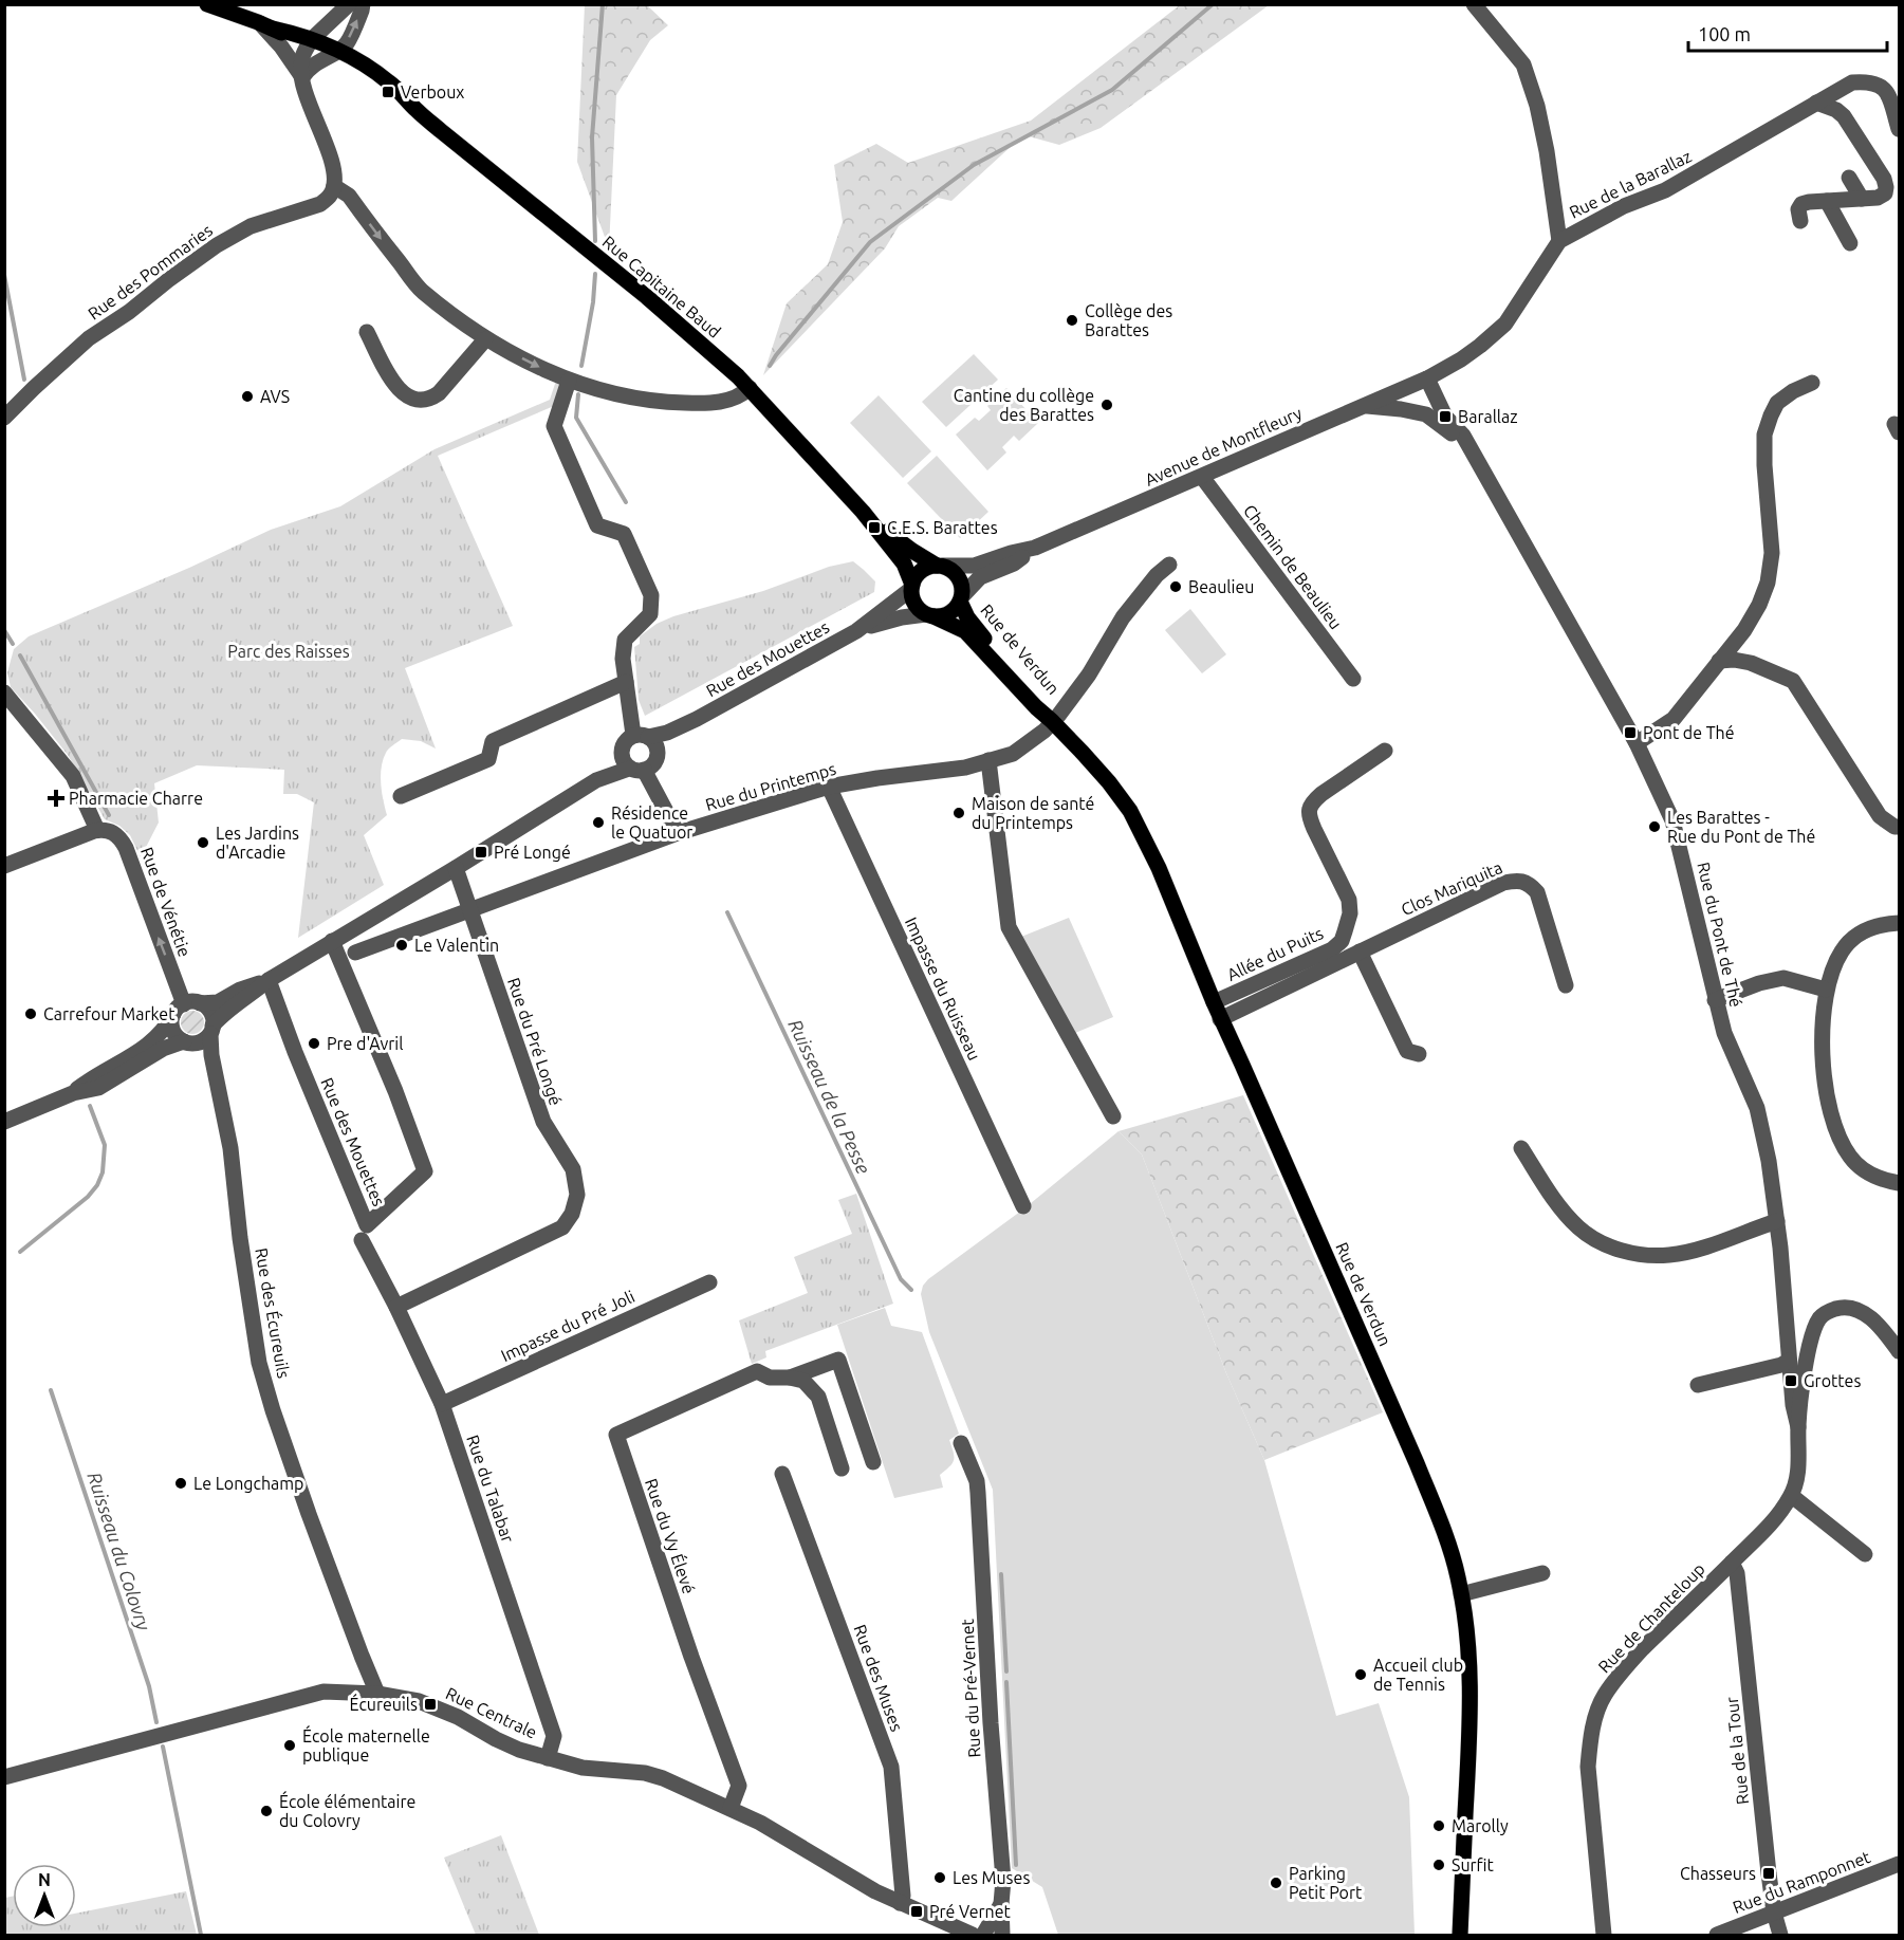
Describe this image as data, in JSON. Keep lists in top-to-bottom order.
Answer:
{
  "streets": {
    "main road": ["Rue Capitaine Baud", "Rue de Verdun"],
    "street": [
      "Rue de la Barallaz",
      "Rue des Pommaries",
      "Avenue de Montfleury",
      "Chemin de Beaulieu",
      "Rue des Mouettes",
      "Rue du Printemps",
      "Clos Mariquita",
      "Rue de Vénétie",
      "Rue du Pont de Thé",
      "Allée du Puits",
      "Impasse du Ruisseau",
      "Rue du Pré Longé",
      "Rue des Écureuils",
      "Impasse du Pré Joli",
      "Rue du Talabar",
      "Rue du Vy Élevé",
      "Rue de Chanteloup",
      "Rue des Muses",
      "Rue du Pré-Vernet",
      "Rue Centrale",
      "Rue de la Tour",
      "Rue du Ramponnet"
    ]
  },
  "crossings": [
    ["Rue de la Barallaz", "Avenue de Montfleury"],
    ["Rue de la Barallaz", "Rue du Pont de Thé"],
    ["Rue Capitaine Baud", "Avenue de Montfleury"],
    ["Rue Capitaine Baud", "Rue de Verdun"],
    ["Rue Capitaine Baud", "Rue des Mouettes"],
    ["Avenue de Montfleury", "Chemin de Beaulieu"],
    ["Avenue de Montfleury", "Rue de Verdun"],
    ["Avenue de Montfleury", "Rue des Mouettes"],
    ["Avenue de Montfleury", "Rue du Pont de Thé"],
    ["Rue de Verdun", "Rue des Mouettes"],
    ["Rue de Verdun", "Rue du Printemps"],
    ["Rue de Verdun", "Clos Mariquita"],
    ["Rue de Verdun", "Allée du Puits"],
    ["Rue du Printemps", "Impasse du Ruisseau"],
    ["Rue du Printemps", "Rue du Pré Longé"],
    ["Rue de Vénétie", "Rue des Écureuils"],
    ["Rue du Pont de Thé", "Rue de Chanteloup"],
    ["Rue du Pré Longé", "Rue du Talabar"],
    ["Rue des Écureuils", "Rue Centrale"],
    ["Impasse du Pré Joli", "Rue du Talabar"],
    ["Rue du Talabar", "Rue Centrale"],
    ["Rue du Vy Élevé", "Rue Centrale"],
    ["Rue de Chanteloup", "Rue de la Tour"],
    ["Rue des Muses", "Rue Centrale"],
    ["Rue de la Tour", "Rue du Ramponnet"]
  ],
  "one_way": ["Rue de Vénétie"],
  "water": ["Ruisseau de la Pesse", "Ruisseau du Colovry"],
  "parks": ["Parc des Raisses"],
  "places": {
    "transit": [
      "Verboux",
      "Barallaz",
      "C.E.S. Barattes",
      "Pont de Thé",
      "Pré Longé",
      "Grottes",
      "Écureuils",
      "Chasseurs",
      "Pré Vernet"
    ],
    "other": [
      "Collège des Barattes",
      "AVS",
      "Cantine du collège des Barattes",
      "Beaulieu",
      "Maison de santé du Printemps",
      "Résidence le Quatuor",
      "Les Barattes - Rue du Pont de Thé",
      "Les Jardins d'Arcadie",
      "Le Valentin",
      "Carrefour Market",
      "Pre d'Avril",
      "Le Longchamp",
      "Accueil club de Tennis",
      "École maternelle publique",
      "École élémentaire du Colovry",
      "Marolly",
      "Surfit",
      "Les Muses",
      "Parking Petit Port"
    ],
    "health": ["Pharmacie Charre"]
  },
  "scale_bar": "100 m",
  "north": "top"
}
